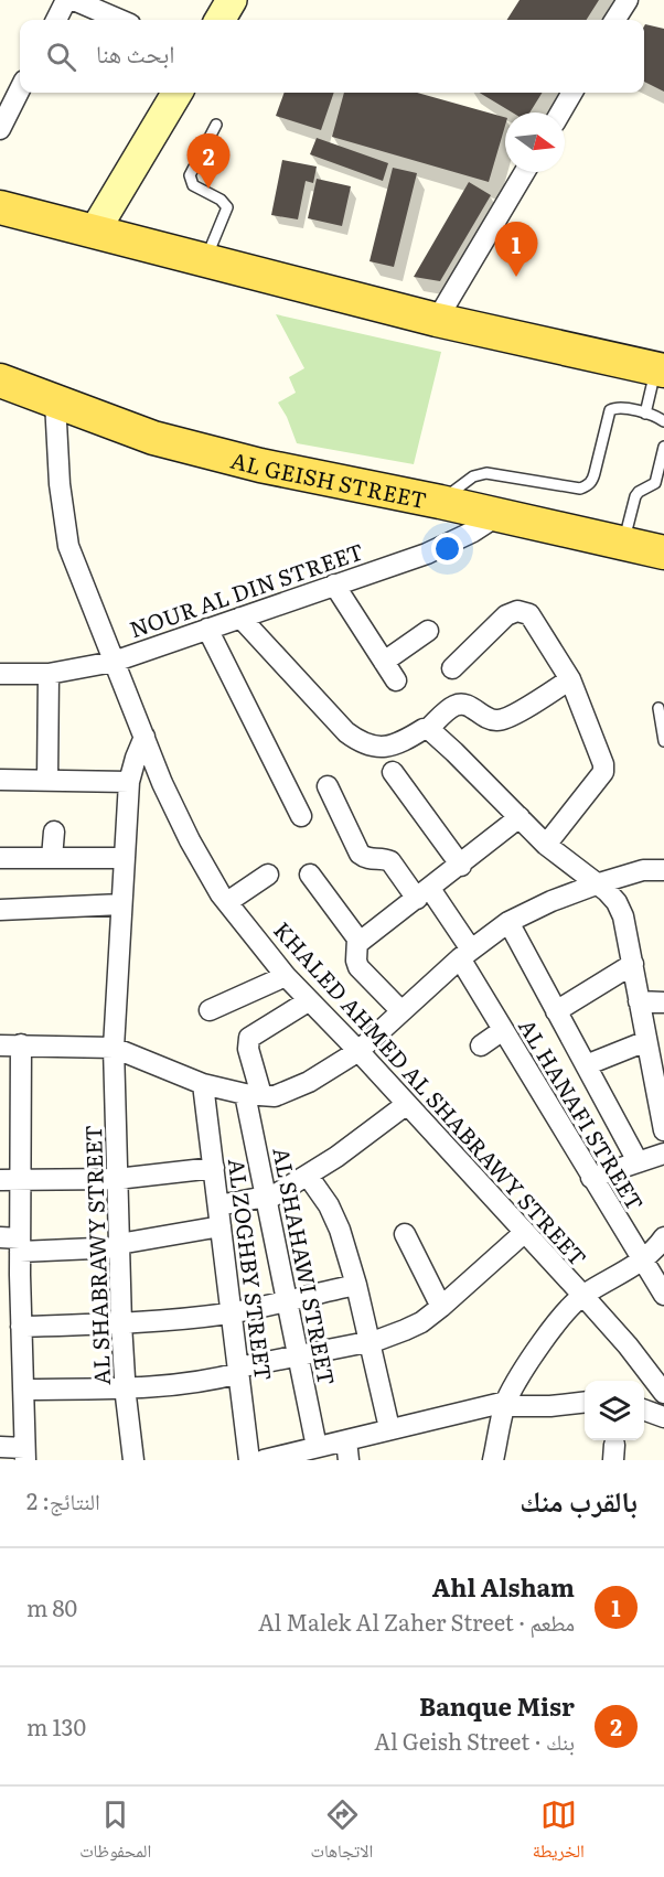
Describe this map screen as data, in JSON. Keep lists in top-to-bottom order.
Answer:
{
  "streets": {
    "main road": ["AL GEISH STREET"],
    "street": [
      "NOUR AL DIN STREET",
      "KHALED AHMED AL SHABRAWY STREET",
      "AL HANAFI STREET",
      "AL SHABRAWY STREET",
      "AL SHAHAWI STREET",
      "AL ZOGHBY STREET"
    ]
  },
  "crossings": [
    ["AL GEISH STREET", "NOUR AL DIN STREET"],
    ["AL GEISH STREET", "KHALED AHMED AL SHABRAWY STREET"],
    ["NOUR AL DIN STREET", "KHALED AHMED AL SHABRAWY STREET"],
    ["KHALED AHMED AL SHABRAWY STREET", "AL SHABRAWY STREET"],
    ["KHALED AHMED AL SHABRAWY STREET", "AL SHAHAWI STREET"]
  ],
  "north": "right",
  "page": {
    "search": "ابحث هنا",
    "pins": ["2", "1"],
    "heading": ["بالقرب منك", "النتائج: 2"],
    "list": [
      {
        "mark": "1",
        "name": "Ahl Alsham",
        "note": "مطعم · Al Malek Al Zaher Street",
        "value": "80 m"
      },
      {
        "mark": "2",
        "name": "Banque Misr",
        "note": "بنك · Al Geish Street",
        "value": "130 m"
      }
    ],
    "nav": ["الخريطة", "الاتجاهات", "المحفوظات"]
  }
}
